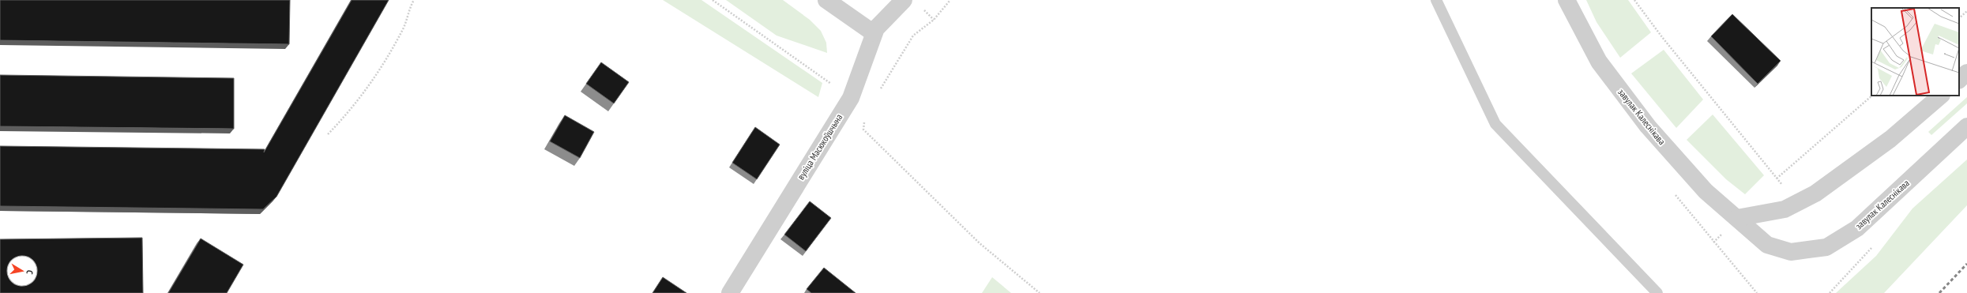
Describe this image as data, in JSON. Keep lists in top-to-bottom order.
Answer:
{
  "streets": {
    "street": ["завулак Калеснікава", "вуліца Масюкоўшчына"]
  },
  "north": "right"
}
